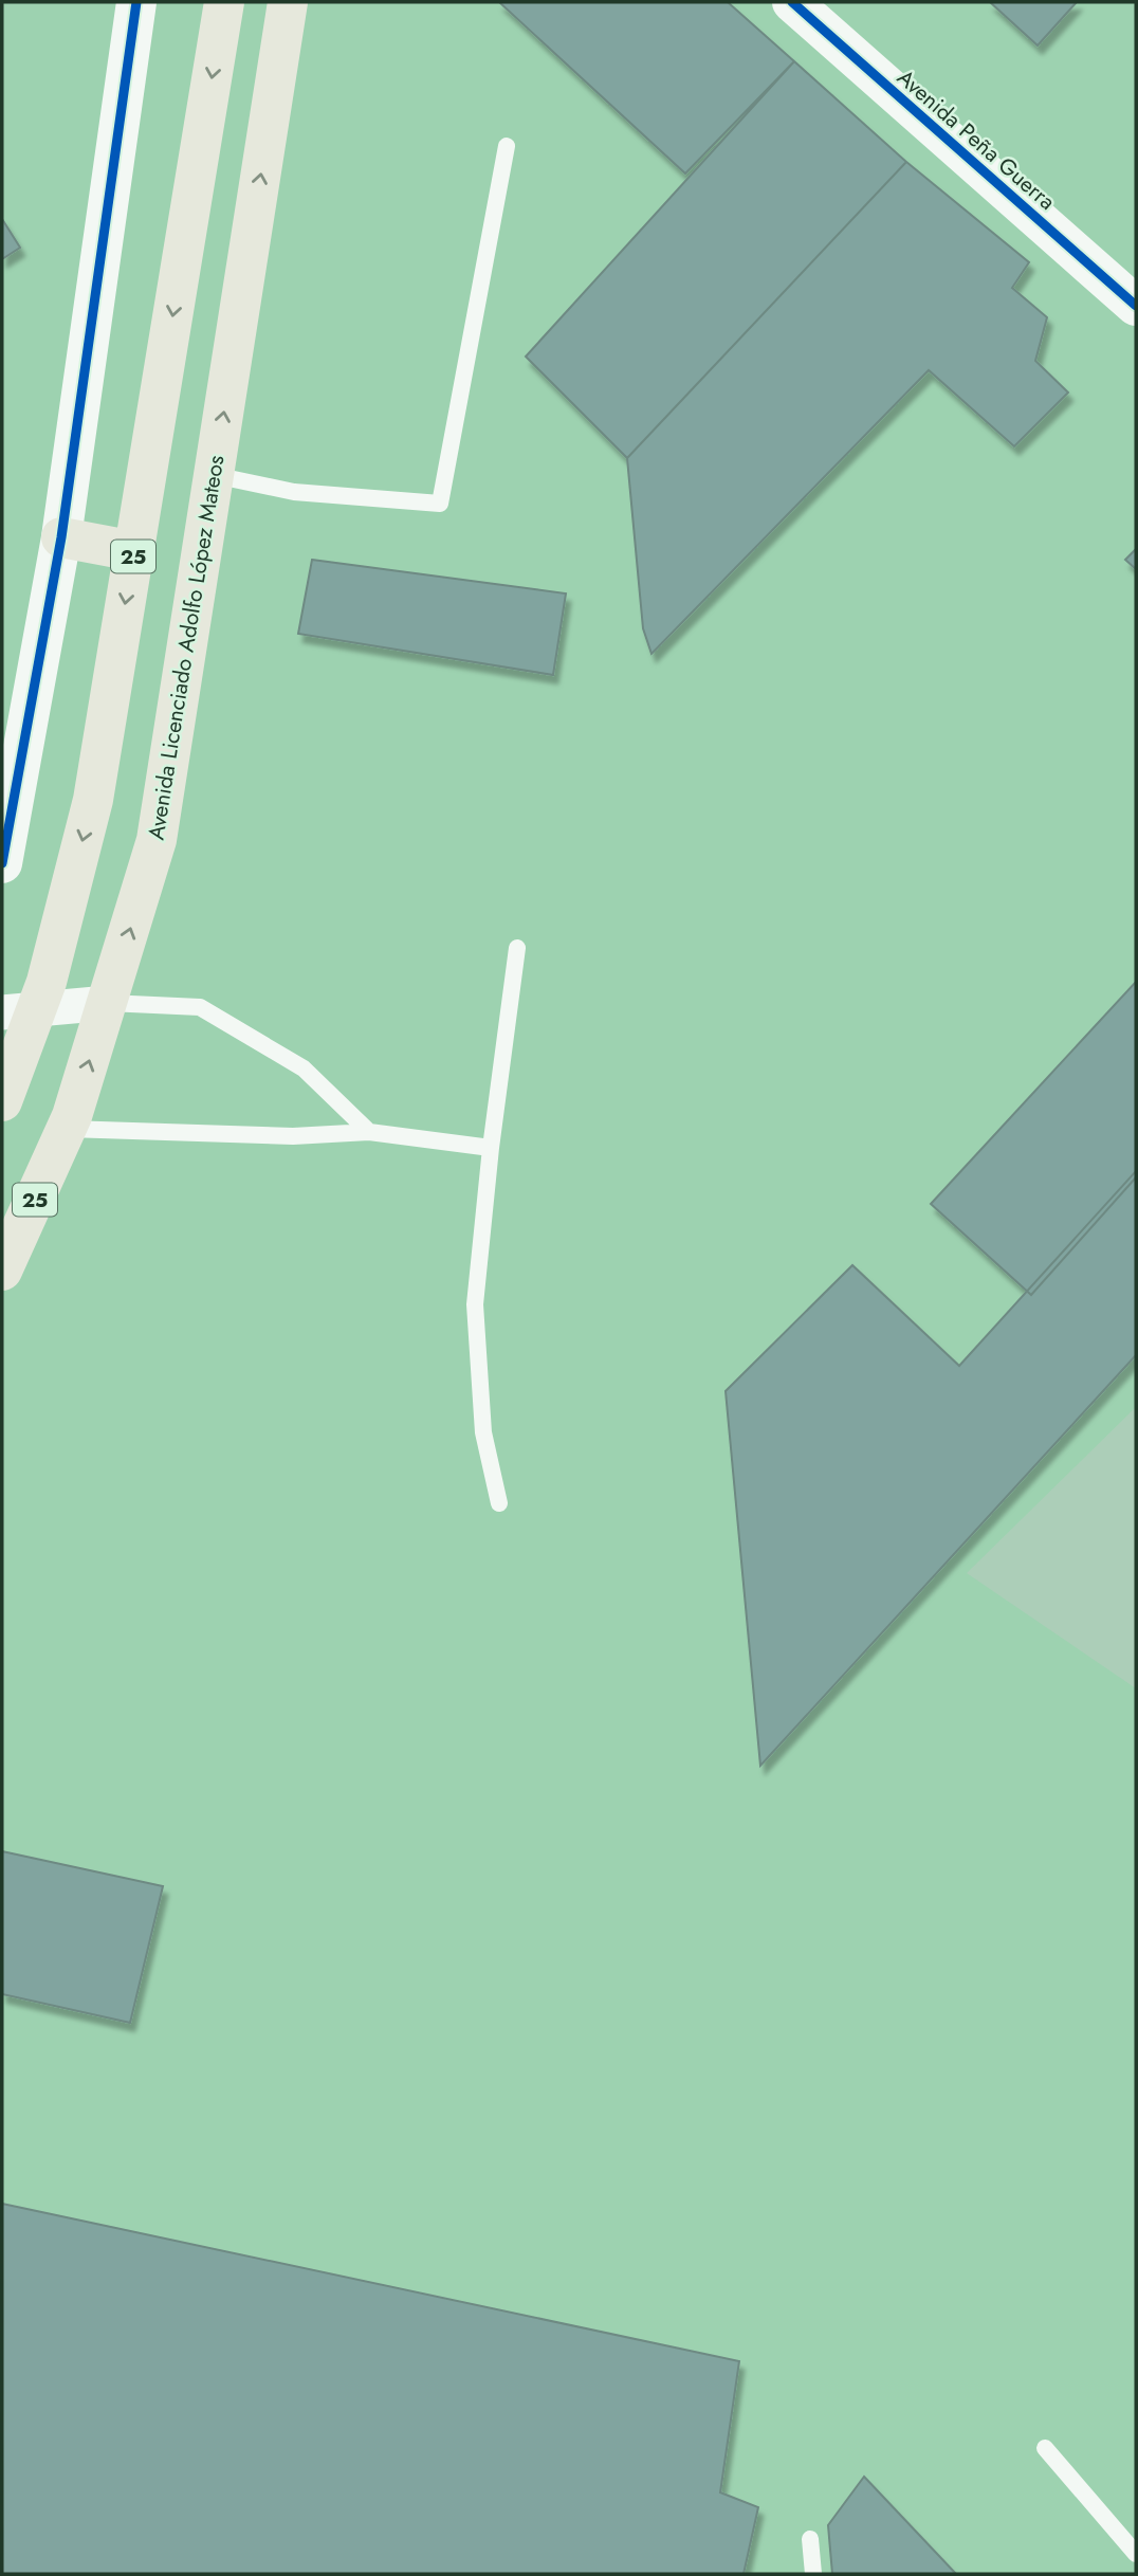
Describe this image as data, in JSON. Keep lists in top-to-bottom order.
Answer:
{
  "streets": {
    "main road": ["25", "Avenida Licenciado Adolfo López Mateos"],
    "street": ["Avenida Peña Guerra"]
  }
}
